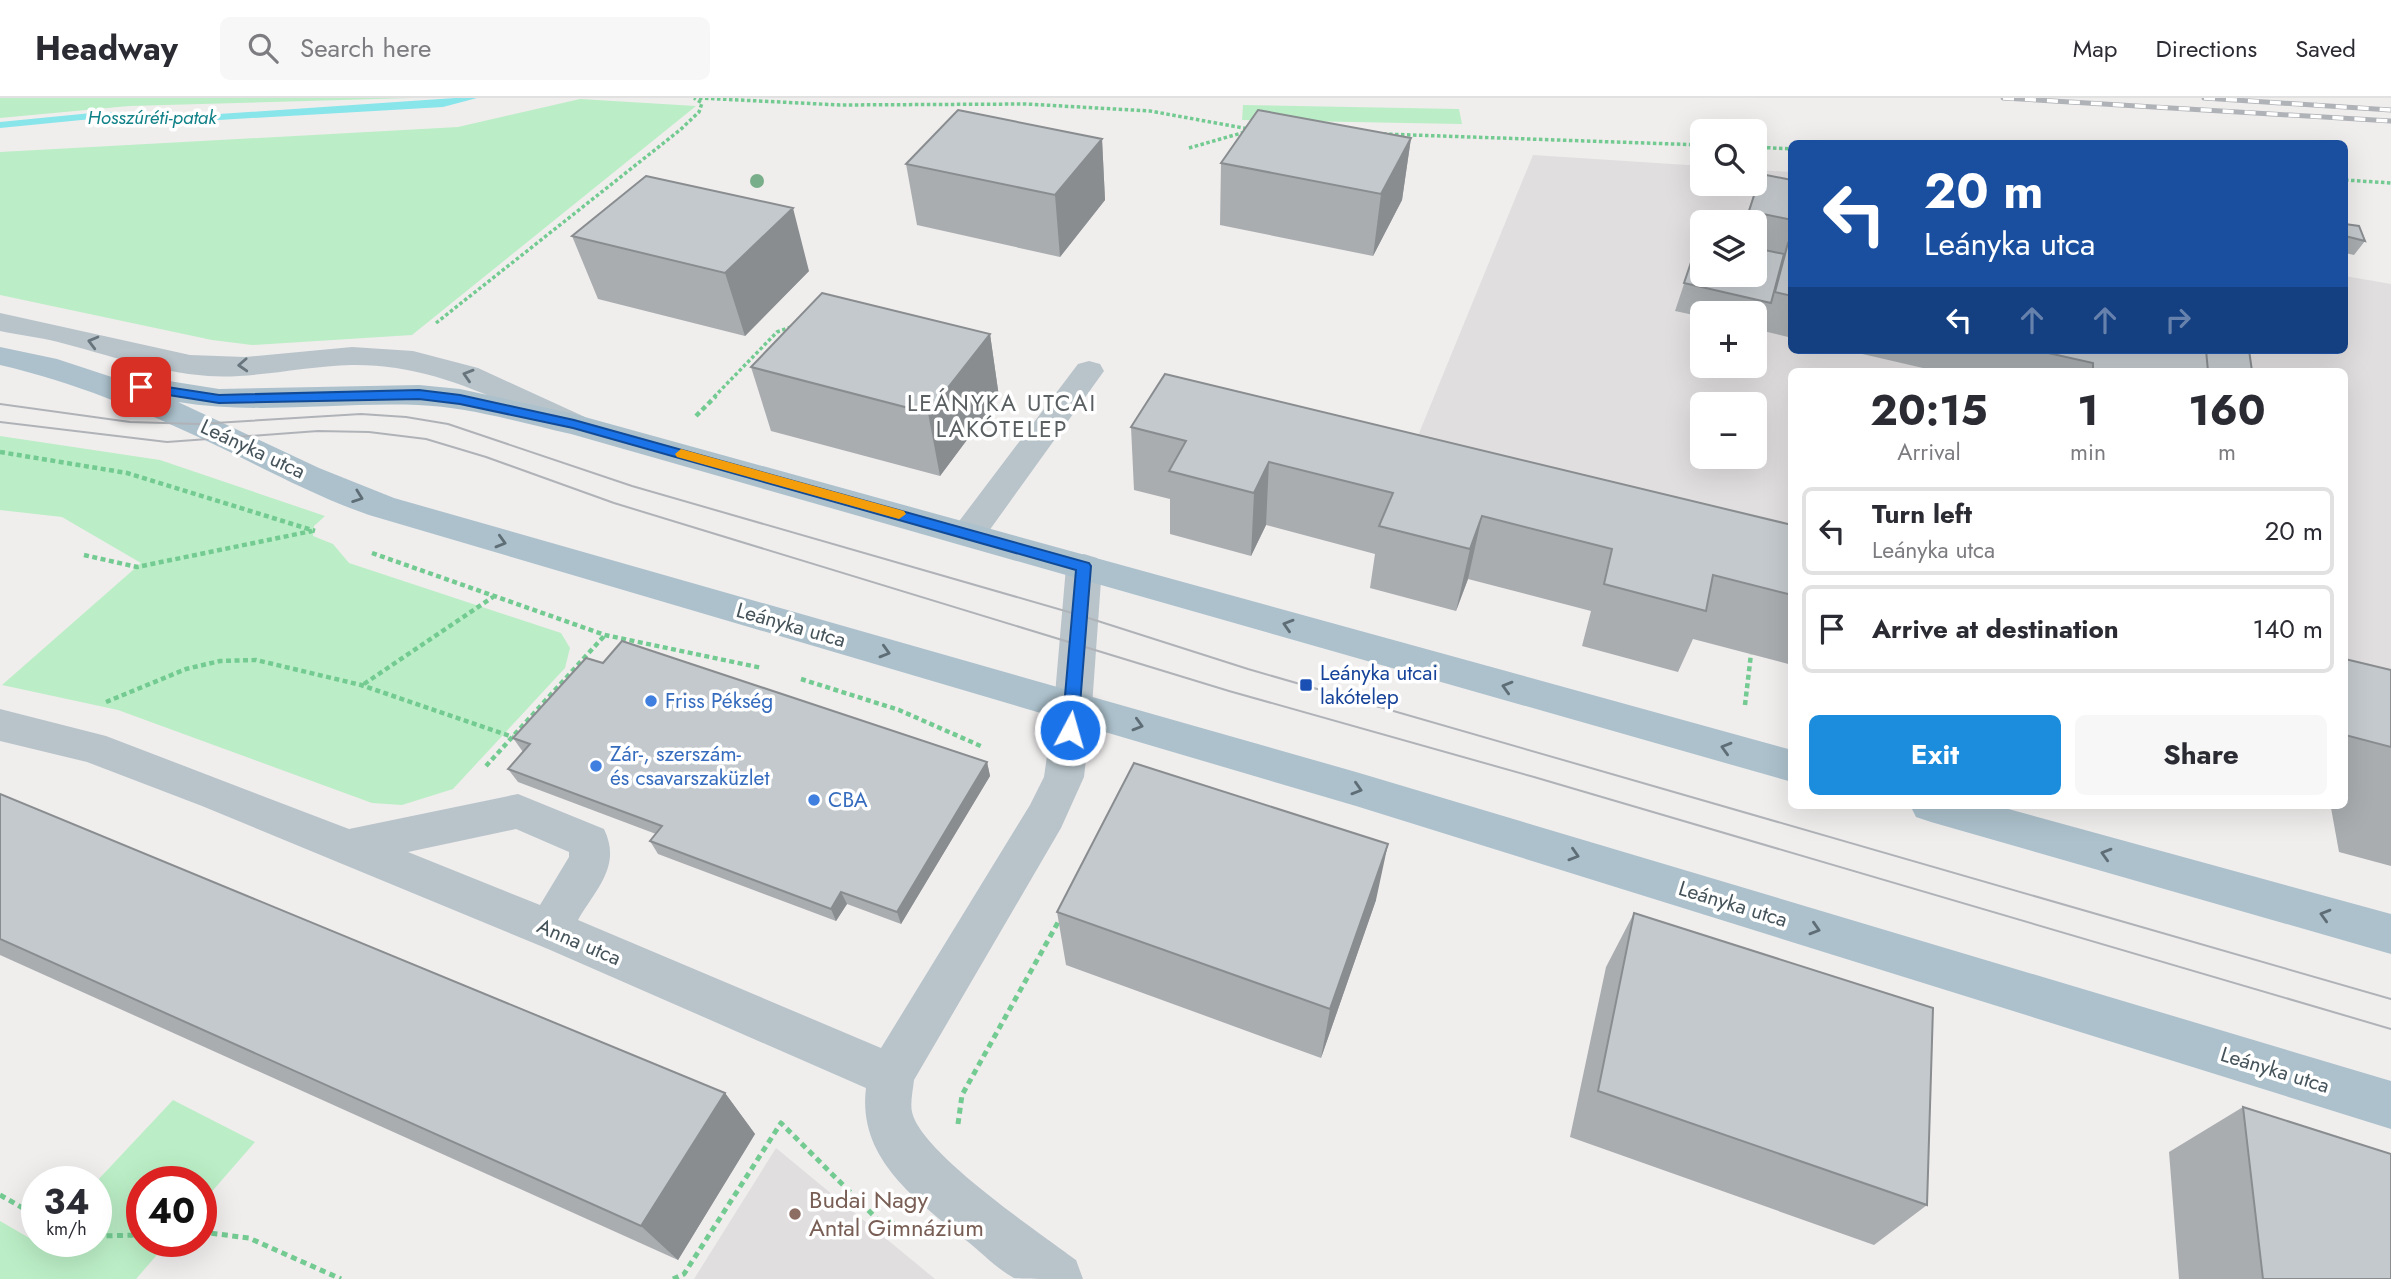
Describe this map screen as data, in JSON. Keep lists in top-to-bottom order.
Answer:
{
  "streets": {
    "main road": ["Leányka utca"],
    "street": ["Anna utca"]
  },
  "districts": ["LEÁNYKA UTCAI LAKÓTELEP"],
  "water": ["Hosszúréti-patak"],
  "places": {
    "transit": ["Leányka utcai lakótelep"],
    "other": [
      "Friss Pékség",
      "Zár-, szerszám- és csavarszaküzlet",
      "CBA",
      "Budai Nagy Antal Gimnázium"
    ]
  },
  "page": {
    "header": "Headway",
    "search": "Search here",
    "nav": ["Map", "Directions", "Saved"],
    "map_buttons": ["+", "−"],
    "turn": ["20 m", "Leányka utca"],
    "eta": [
      "20:15",
      "Arrival",
      "1",
      "min",
      "160",
      "m"
    ],
    "list": [
      {
        "name": "Turn left",
        "note": "Leányka utca",
        "value": "20 m"
      },
      {
        "name": "Arrive at destination",
        "value": "140 m"
      }
    ],
    "buttons": ["Exit", "Share"],
    "speed": "34 km/h",
    "limit": "40"
  }
}
